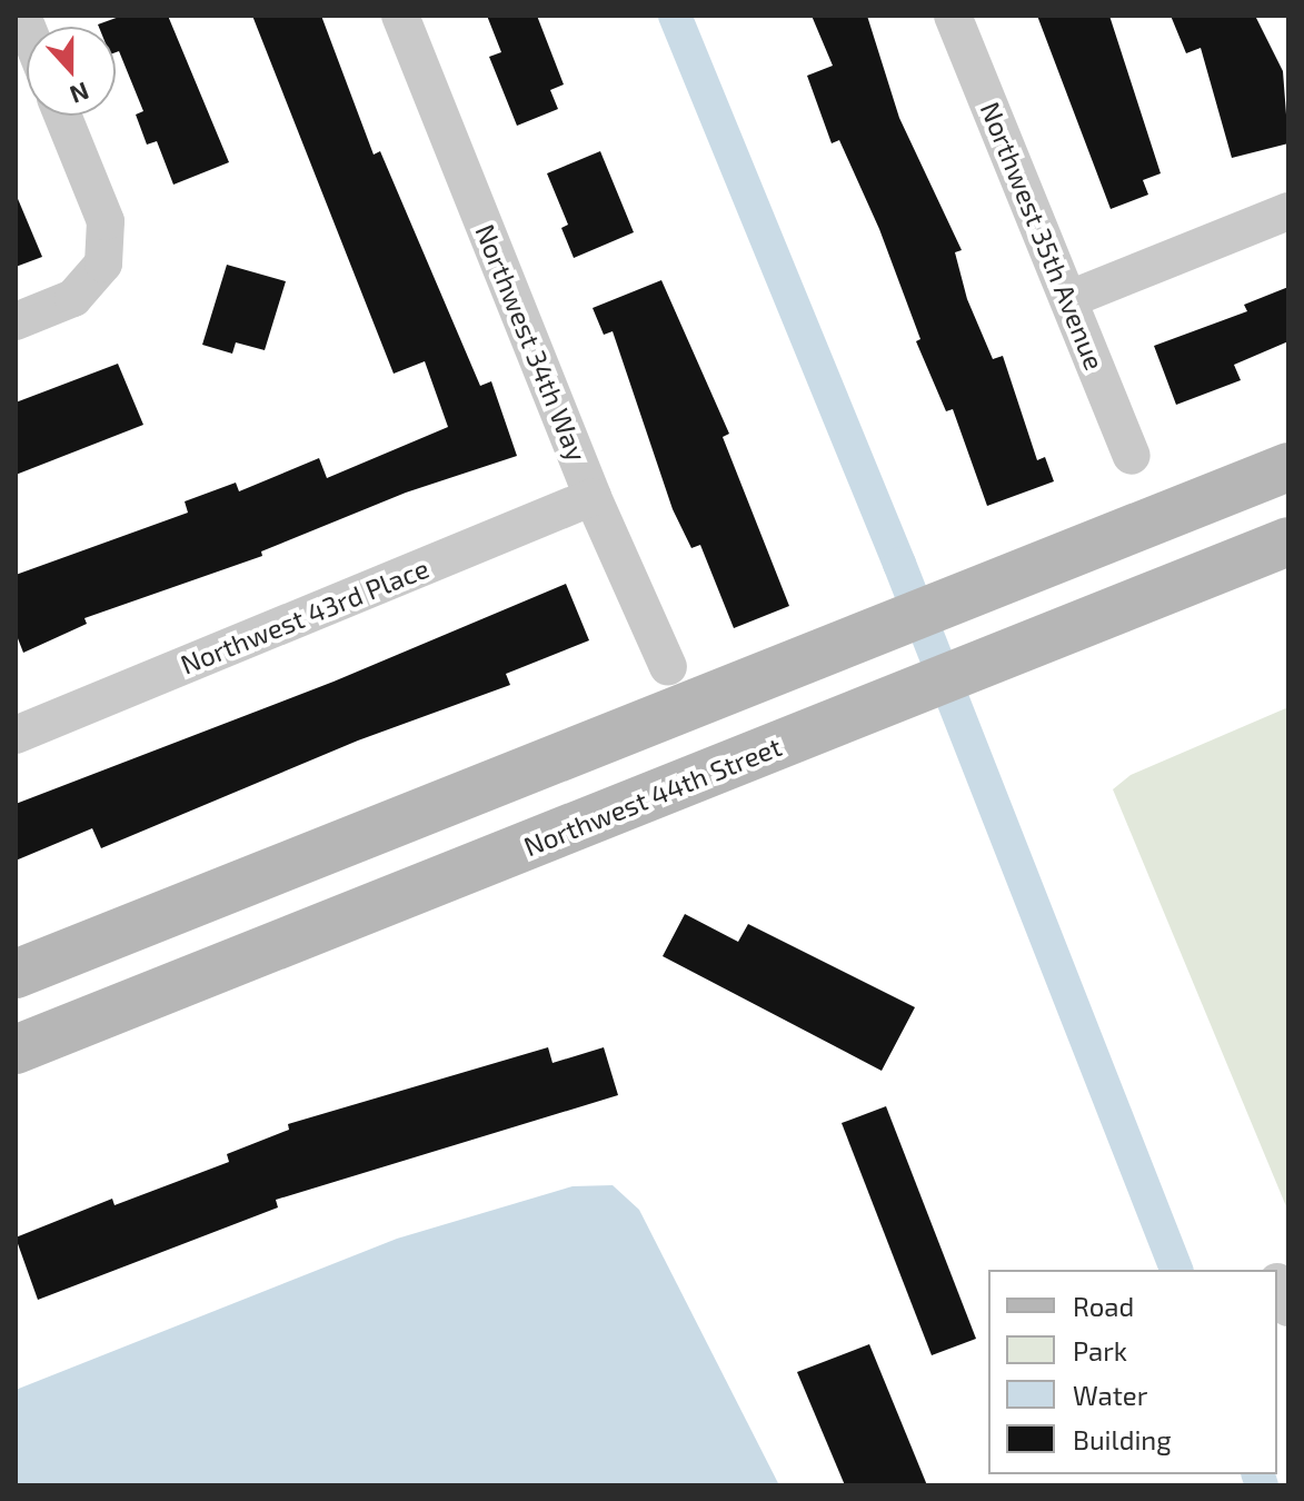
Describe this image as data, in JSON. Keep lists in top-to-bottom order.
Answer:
{
  "streets": {
    "street": [
      "Northwest 35th Avenue",
      "Northwest 34th Way",
      "Northwest 43rd Place",
      "Northwest 44th Street"
    ]
  },
  "crossings": [
    ["Northwest 34th Way", "Northwest 43rd Place"]
  ],
  "legend": [
    "Road",
    "Park",
    "Water",
    "Building"
  ],
  "north": "bottom"
}
